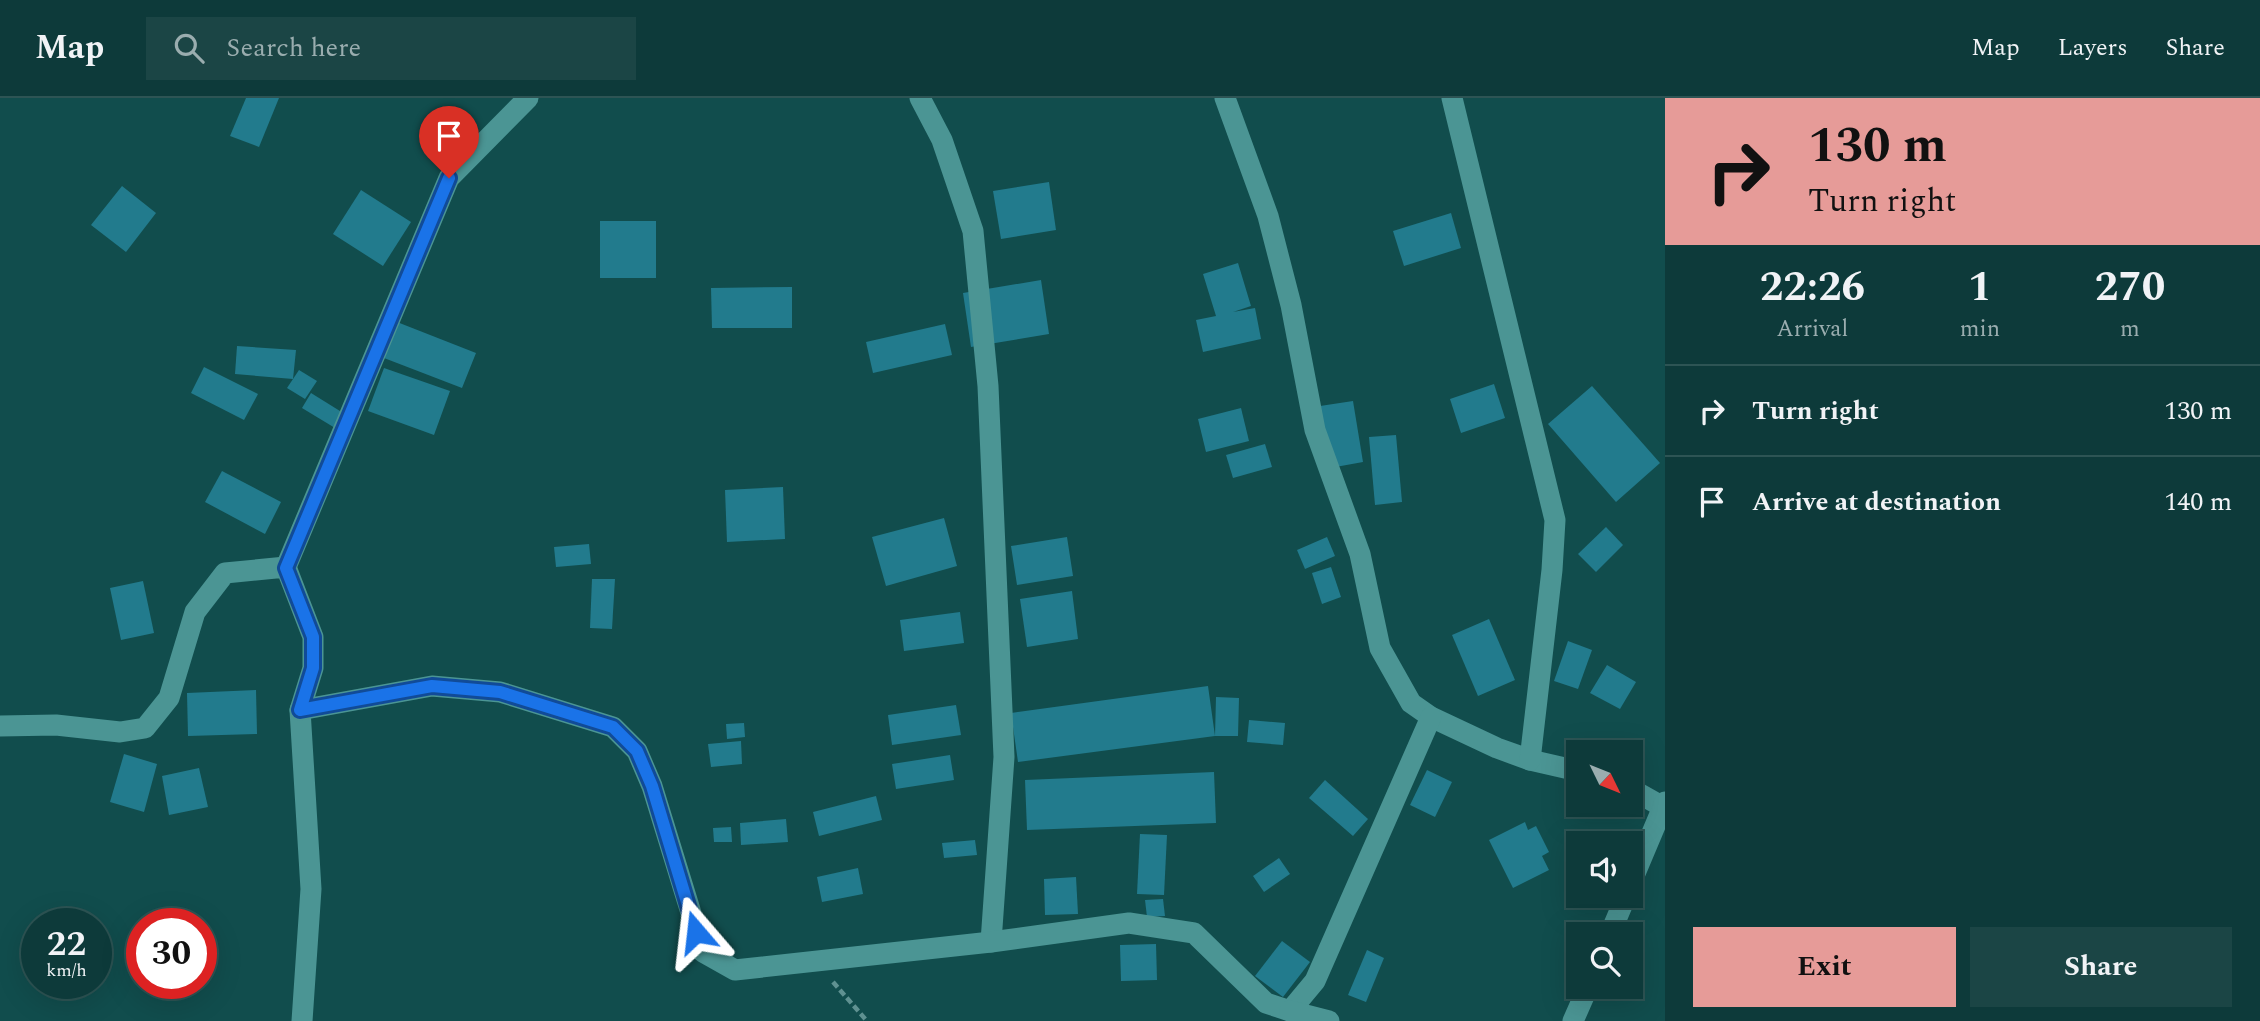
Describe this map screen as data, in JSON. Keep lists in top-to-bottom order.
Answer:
{
  "north": "bottom right",
  "page": {
    "header": "Map",
    "search": "Search here",
    "nav": ["Map", "Layers", "Share"],
    "turn": ["130 m", "Turn right"],
    "eta": [
      "22:26",
      "Arrival",
      "1",
      "min",
      "270",
      "m"
    ],
    "list": [
      {
        "name": "Turn right",
        "value": "130 m"
      },
      {
        "name": "Arrive at destination",
        "value": "140 m"
      }
    ],
    "speed": "22 km/h",
    "limit": "30",
    "buttons": ["Exit", "Share"]
  }
}
